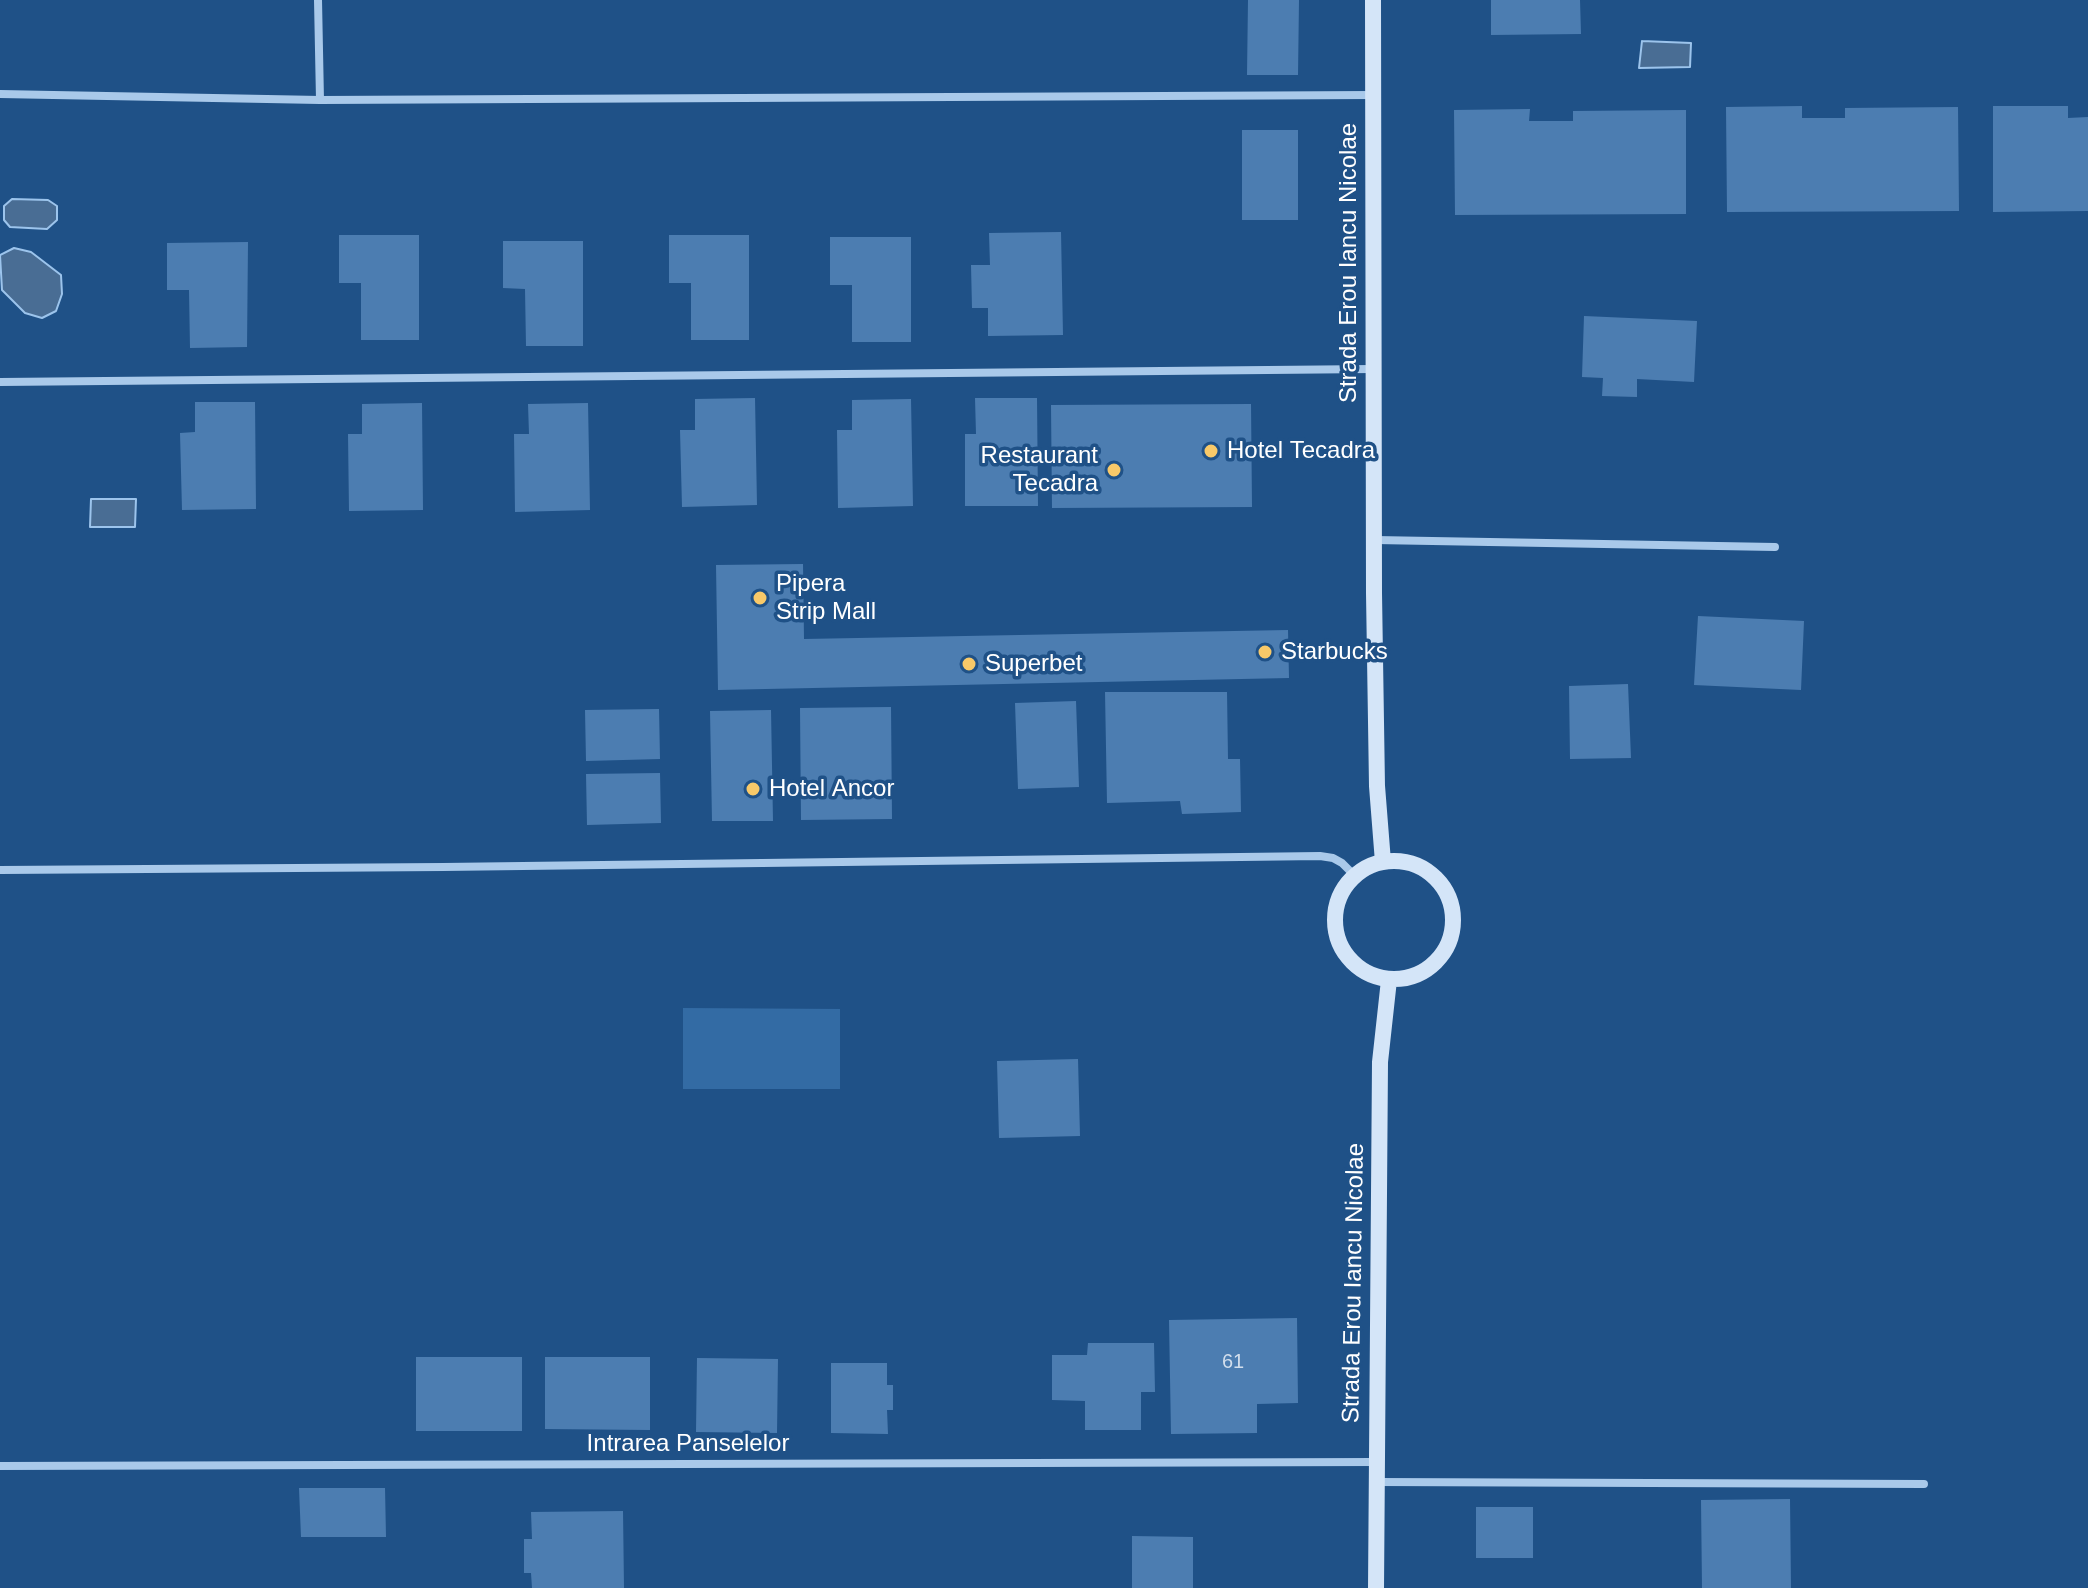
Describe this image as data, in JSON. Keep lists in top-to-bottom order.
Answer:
{
  "streets": {
    "street": ["Strada Erou Iancu Nicolae", "Intrarea Panselelor"]
  },
  "crossings": [
    ["Strada Erou Iancu Nicolae", "Intrarea Panselelor"]
  ],
  "places": [
    "Hotel Tecadra",
    "Restaurant Tecadra",
    "Pipera Strip Mall",
    "Starbucks",
    "Superbet",
    "Hotel Ancor"
  ],
  "house_numbers": ["61"]
}
